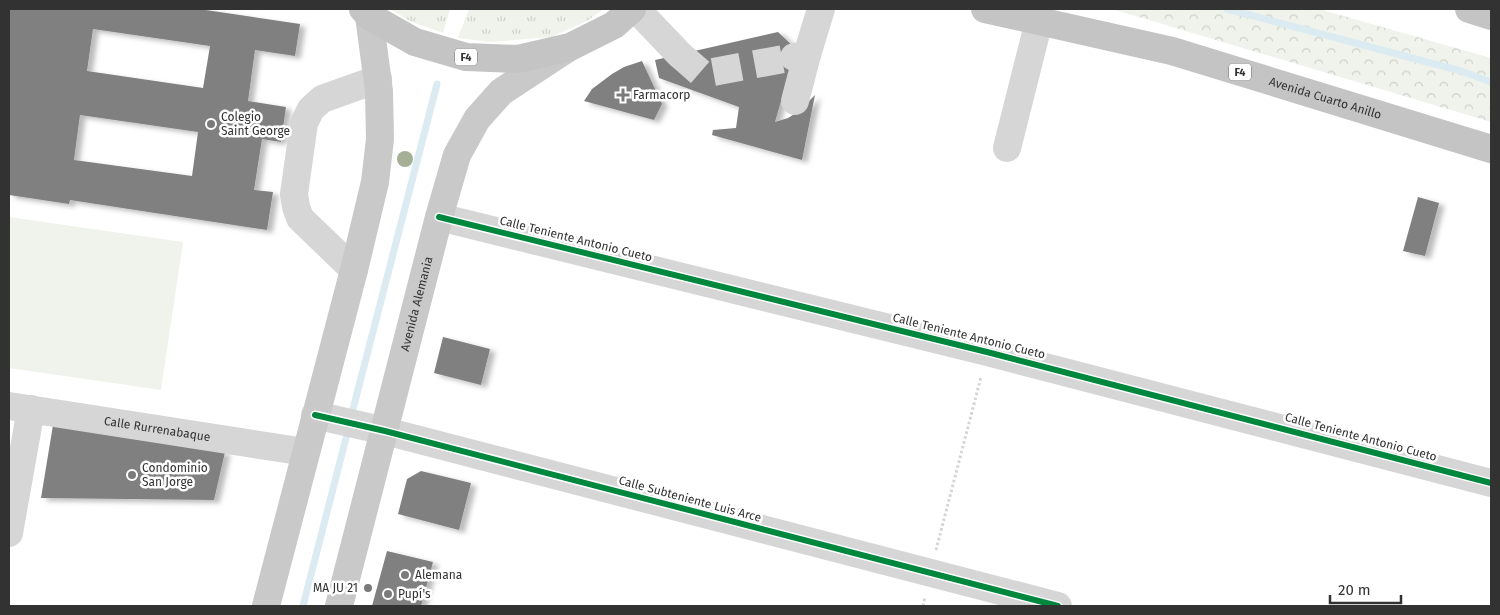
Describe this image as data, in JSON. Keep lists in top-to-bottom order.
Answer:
{
  "streets": {
    "highway": ["F4", "Avenida Cuarto Anillo"],
    "main road": ["Avenida Alemania"],
    "street": ["Calle Teniente Antonio Cueto", "Calle Rurrenabaque", "Calle Subteniente Luis Arce"]
  },
  "crossings": [
    ["F4", "Avenida Alemania"],
    ["Calle Teniente Antonio Cueto", "Avenida Alemania"],
    ["Avenida Alemania", "Calle Subteniente Luis Arce"]
  ],
  "places": {
    "health": ["Farmacorp"],
    "other": [
      "Colegio Saint George",
      "Condominio San Jorge",
      "Alemana",
      "MA JU 21",
      "Pupí's"
    ]
  },
  "scale_bar": "20 m"
}
